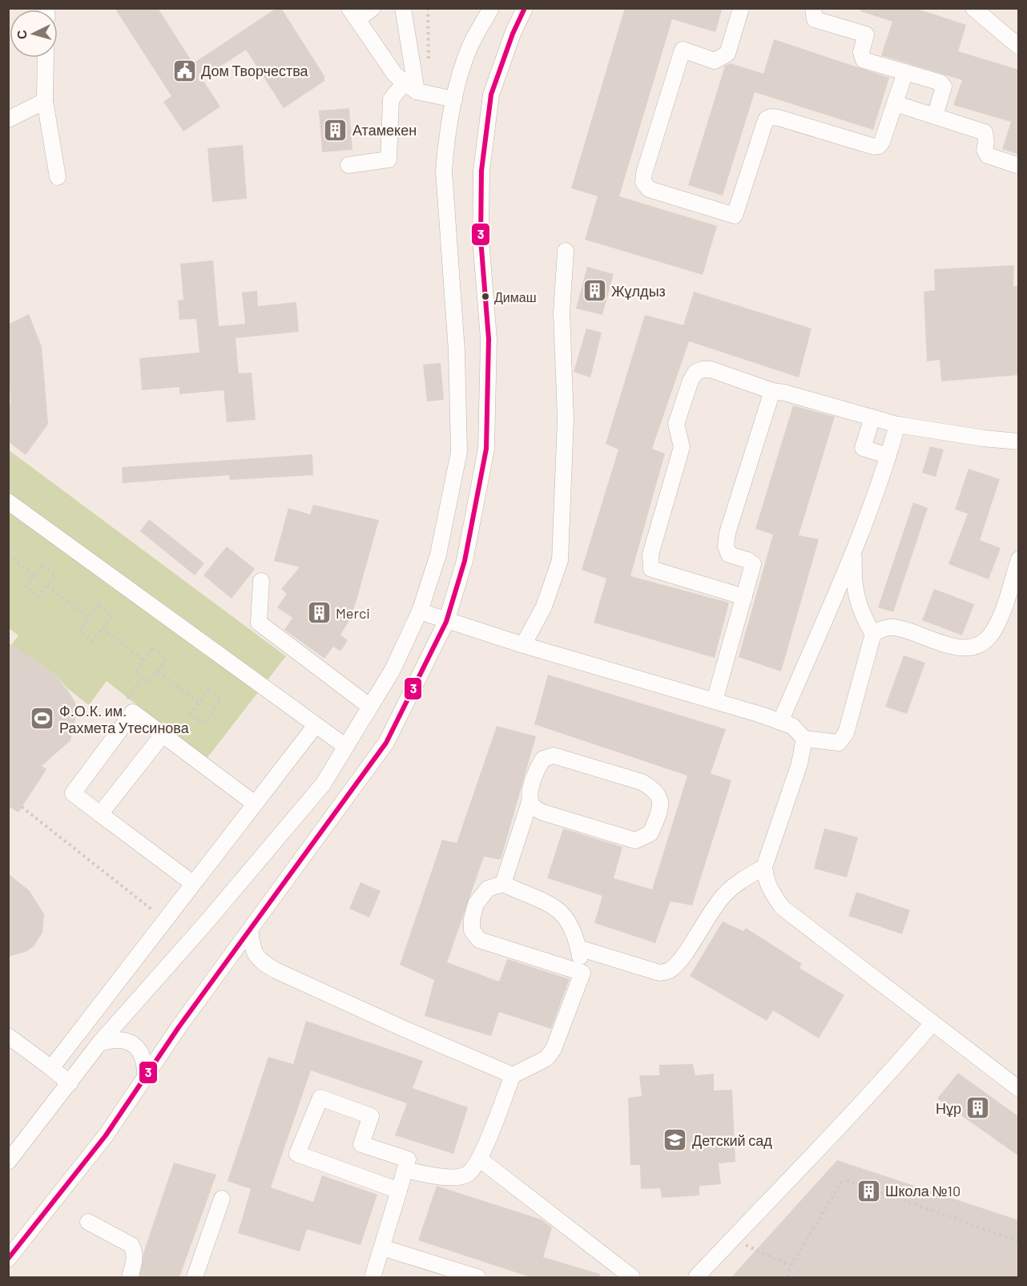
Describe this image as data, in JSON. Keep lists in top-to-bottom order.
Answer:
{
  "places": {
    "public building": ["Дом Творчества"],
    "building": [
      "Атамекен",
      "Жұлдыз",
      "Merci",
      "Нұр",
      "Школа №10"
    ],
    "other": ["Димаш"],
    "sports": ["Ф.О.К. им. Рахмета Утесинова"],
    "school or university": ["Детский сад"]
  },
  "lines": ["transit line 3"],
  "north": "left"
}
